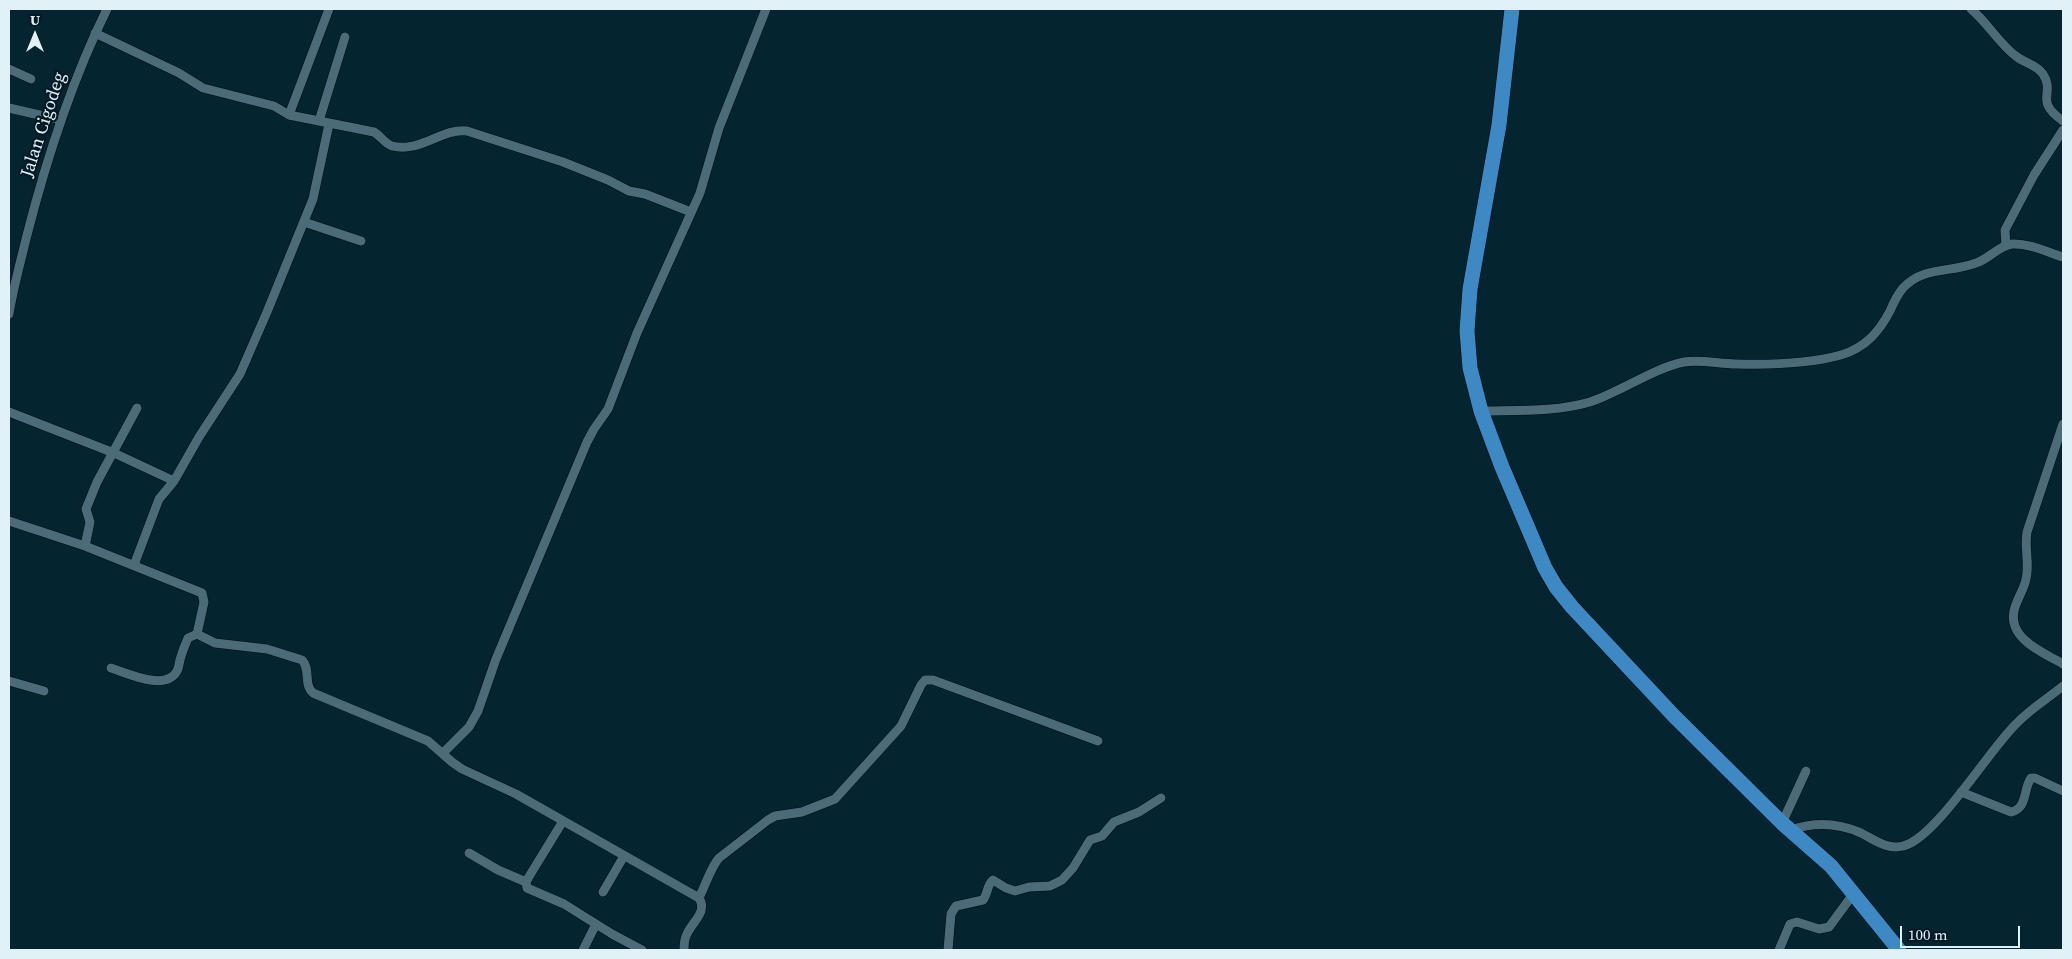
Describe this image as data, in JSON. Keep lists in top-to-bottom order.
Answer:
{
  "streets": {
    "street": ["Jalan Cigodeg"]
  },
  "scale_bar": "100 m",
  "north": "top"
}
